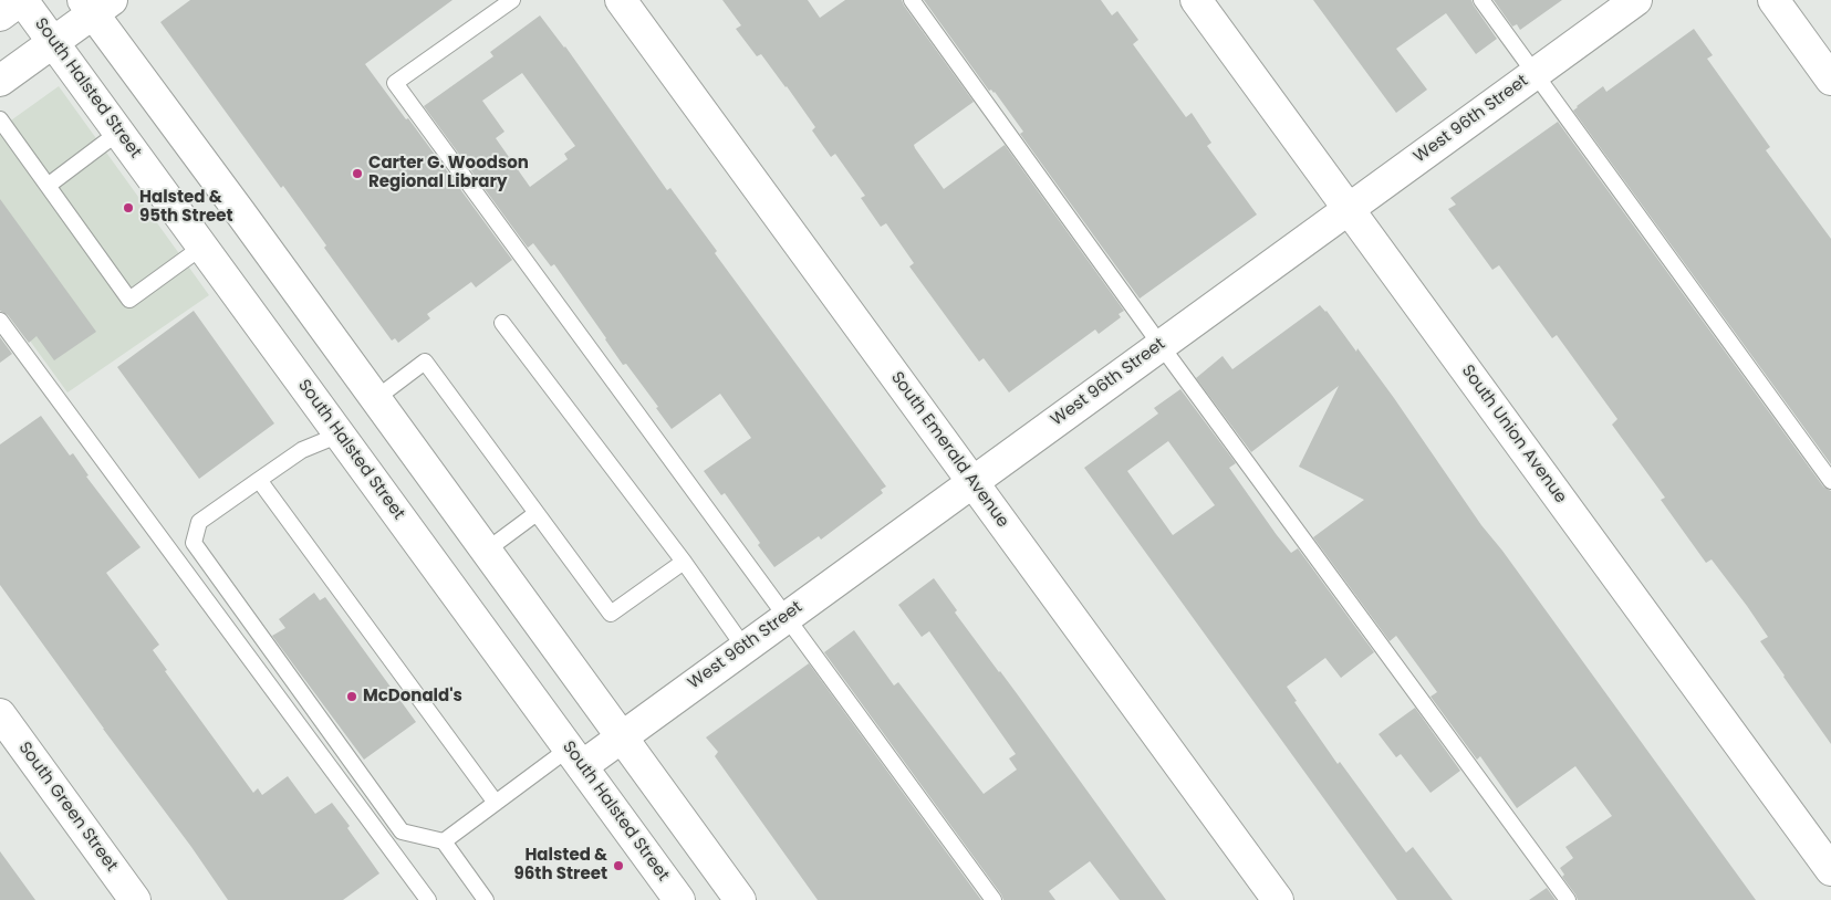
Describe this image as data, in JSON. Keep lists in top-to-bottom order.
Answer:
{
  "streets": {
    "street": [
      "South Halsted Street",
      "West 96th Street",
      "South Union Avenue",
      "South Emerald Avenue",
      "South Green Street"
    ]
  },
  "crossings": [
    ["South Halsted Street", "West 96th Street"],
    ["West 96th Street", "South Union Avenue"],
    ["West 96th Street", "South Emerald Avenue"]
  ],
  "places": [
    "Carter G. Woodson Regional Library",
    "Halsted & 95th Street",
    "McDonald's",
    "Halsted & 96th Street"
  ]
}
